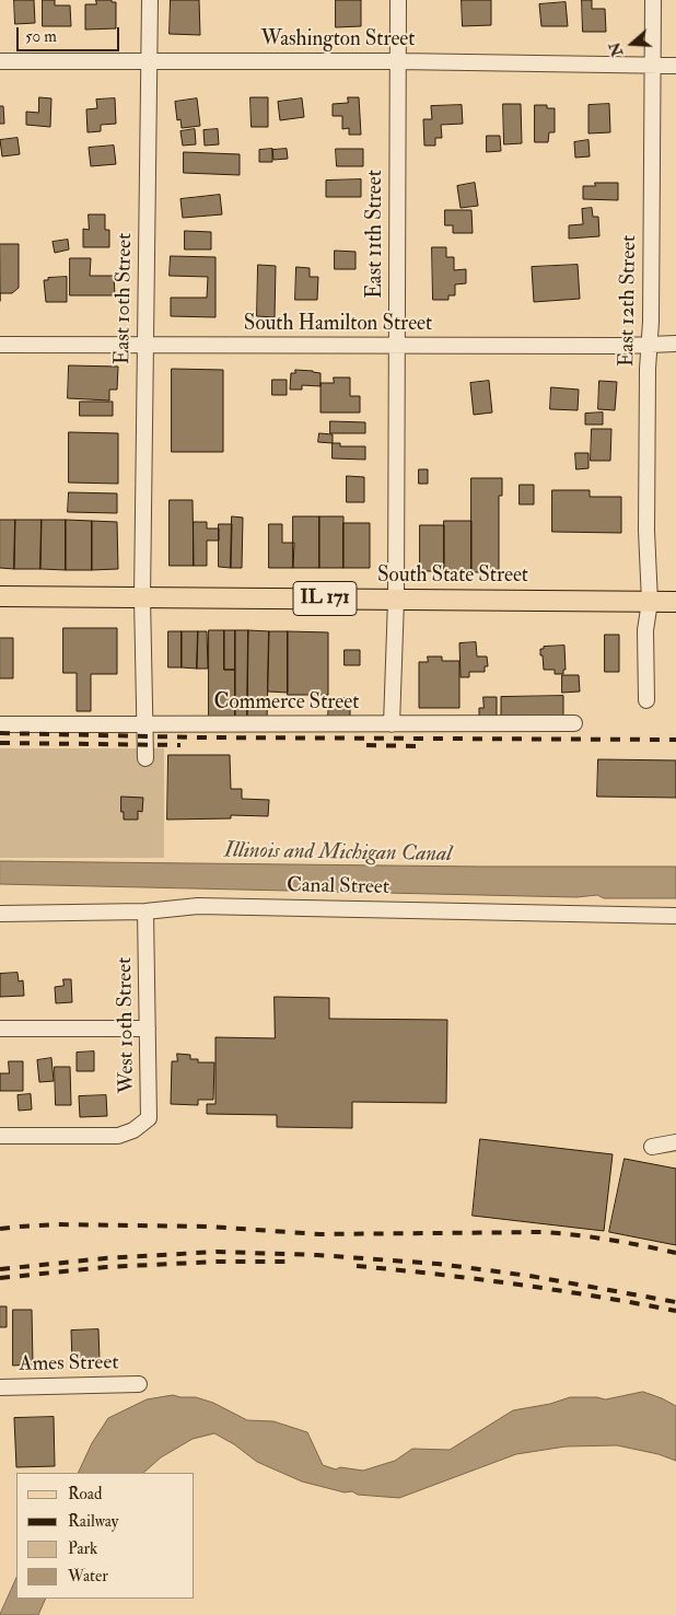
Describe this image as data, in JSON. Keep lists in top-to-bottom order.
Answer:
{
  "streets": {
    "main road": ["South State Street", "IL 171"],
    "street": [
      "Washington Street",
      "East 11th Street",
      "East 10th Street",
      "East 12th Street",
      "South Hamilton Street",
      "Commerce Street",
      "Canal Street",
      "West 10th Street",
      "Ames Street"
    ]
  },
  "crossings": [
    ["Washington Street", "East 11th Street"],
    ["Washington Street", "East 10th Street"],
    ["Washington Street", "East 12th Street"],
    ["East 11th Street", "South Hamilton Street"],
    ["East 11th Street", "South State Street"],
    ["East 11th Street", "Commerce Street"],
    ["East 10th Street", "South Hamilton Street"],
    ["East 10th Street", "South State Street"],
    ["East 12th Street", "South Hamilton Street"],
    ["East 12th Street", "South State Street"],
    ["Canal Street", "West 10th Street"]
  ],
  "water": ["Illinois and Michigan Canal"],
  "legend": [
    "Road",
    "Railway",
    "Park",
    "Water"
  ],
  "scale_bar": "50 m",
  "north": "left"
}
